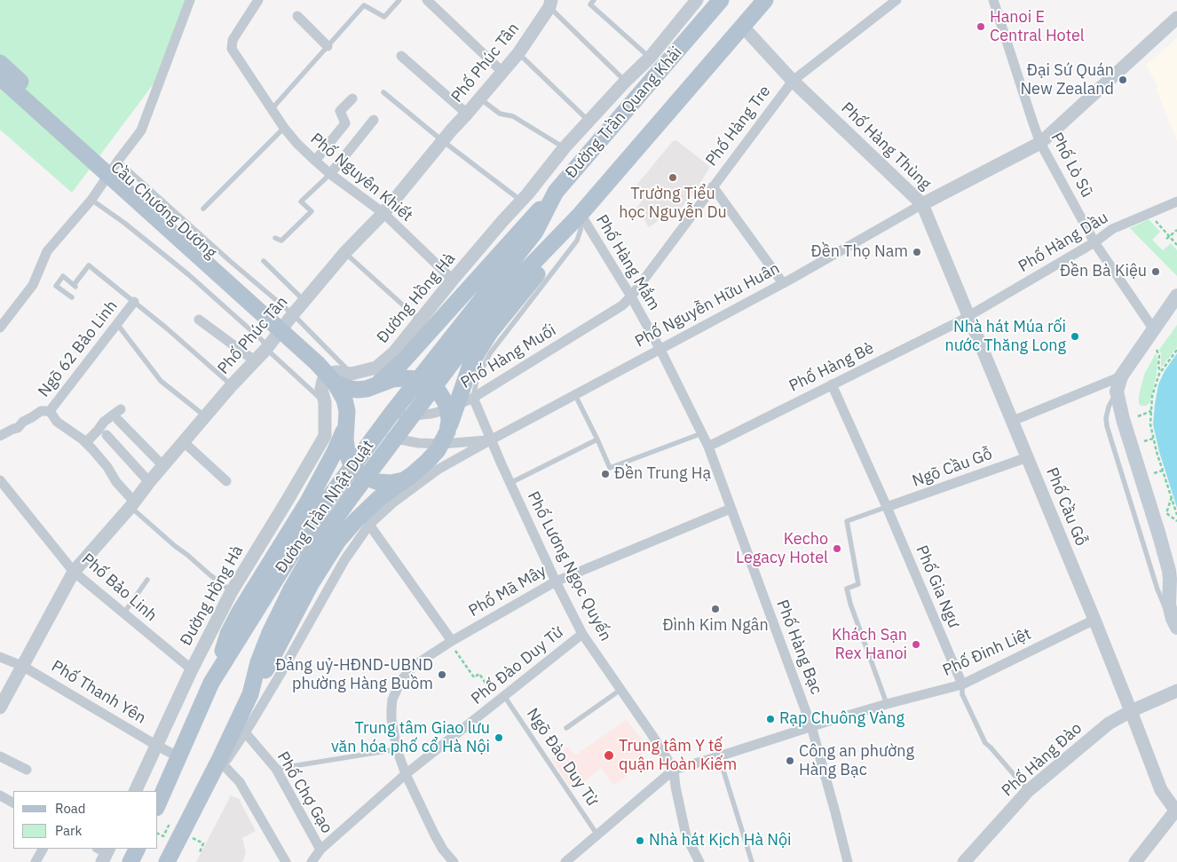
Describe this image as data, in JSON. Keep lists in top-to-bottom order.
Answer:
{
  "streets": {
    "main road": ["Đường Trần Quang Khải", "Cầu Chương Dương", "Đường Trần Nhật Duật"],
    "street": [
      "Phố Phúc Tân",
      "Phố Hàng Tre",
      "Phố Hàng Thùng",
      "Phố Lò Sũ",
      "Phố Nguyên Khiết",
      "Phố Hàng Dầu",
      "Phố Hàng Mắm",
      "Đường Hồng Hà",
      "Phố Nguyễn Hữu Huân",
      "Ngõ 62 Bảo Linh",
      "Phố Hàng Muối",
      "Phố Hàng Bè",
      "Ngõ Cầu Gỗ",
      "Phố Cầu Gỗ",
      "Phố Lương Ngọc Quyến",
      "Phố Gia Ngư",
      "Phố Bảo Linh",
      "Phố Mã Mây",
      "Phố Hàng Bạc",
      "Phố Đinh Liệt",
      "Phố Đào Duy Từ",
      "Phố Thanh Yên",
      "Phố Hàng Đào",
      "Phố Chợ Gạo"
    ],
    "lane": ["Ngõ Đào Duy Từ"]
  },
  "crossings": [
    ["Phố Phúc Tân", "Phố Nguyên Khiết"],
    ["Phố Phúc Tân", "Phố Bảo Linh"],
    ["Phố Phúc Tân", "Phố Thanh Yên"],
    ["Đường Trần Quang Khải", "Phố Hàng Thùng"],
    ["Đường Trần Quang Khải", "Phố Hàng Mắm"],
    ["Đường Trần Quang Khải", "Đường Trần Nhật Duật"],
    ["Phố Hàng Tre", "Phố Hàng Thùng"],
    ["Phố Hàng Tre", "Phố Hàng Mắm"],
    ["Phố Hàng Tre", "Phố Hàng Muối"],
    ["Phố Hàng Thùng", "Phố Hàng Dầu"],
    ["Phố Hàng Thùng", "Phố Nguyễn Hữu Huân"],
    ["Phố Hàng Thùng", "Phố Hàng Bè"],
    ["Phố Hàng Thùng", "Phố Cầu Gỗ"],
    ["Phố Lò Sũ", "Phố Hàng Dầu"],
    ["Phố Lò Sũ", "Phố Nguyễn Hữu Huân"],
    ["Phố Nguyên Khiết", "Đường Hồng Hà"],
    ["Phố Hàng Dầu", "Phố Hàng Bè"],
    ["Phố Hàng Dầu", "Phố Cầu Gỗ"],
    ["Phố Hàng Mắm", "Phố Nguyễn Hữu Huân"],
    ["Phố Hàng Mắm", "Phố Hàng Muối"],
    ["Phố Hàng Mắm", "Phố Hàng Bè"],
    ["Phố Hàng Mắm", "Đường Trần Nhật Duật"],
    ["Phố Hàng Mắm", "Phố Hàng Bạc"],
    ["Đường Hồng Hà", "Phố Bảo Linh"],
    ["Đường Hồng Hà", "Phố Thanh Yên"],
    ["Phố Nguyễn Hữu Huân", "Đường Trần Nhật Duật"],
    ["Phố Nguyễn Hữu Huân", "Phố Lương Ngọc Quyến"],
    ["Phố Hàng Muối", "Đường Trần Nhật Duật"],
    ["Phố Hàng Muối", "Phố Lương Ngọc Quyến"],
    ["Phố Hàng Bè", "Phố Cầu Gỗ"],
    ["Phố Hàng Bè", "Phố Gia Ngư"],
    ["Phố Hàng Bè", "Phố Hàng Bạc"],
    ["Ngõ Cầu Gỗ", "Phố Cầu Gỗ"],
    ["Ngõ Cầu Gỗ", "Phố Gia Ngư"],
    ["Đường Trần Nhật Duật", "Phố Lương Ngọc Quyến"],
    ["Đường Trần Nhật Duật", "Phố Thanh Yên"],
    ["Đường Trần Nhật Duật", "Phố Chợ Gạo"],
    ["Phố Cầu Gỗ", "Phố Đinh Liệt"],
    ["Phố Cầu Gỗ", "Phố Hàng Đào"],
    ["Phố Lương Ngọc Quyến", "Phố Mã Mây"],
    ["Phố Lương Ngọc Quyến", "Phố Đinh Liệt"],
    ["Phố Lương Ngọc Quyến", "Phố Đào Duy Từ"],
    ["Phố Gia Ngư", "Phố Đinh Liệt"],
    ["Phố Gia Ngư", "Phố Hàng Đào"],
    ["Phố Mã Mây", "Phố Hàng Bạc"],
    ["Phố Mã Mây", "Phố Đào Duy Từ"],
    ["Phố Hàng Bạc", "Phố Đinh Liệt"],
    ["Phố Đào Duy Từ", "Ngõ Đào Duy Từ"],
    ["Phố Đào Duy Từ", "Phố Chợ Gạo"]
  ],
  "places": [
    "Hanoi E Central Hotel",
    "Đại Sứ Quán New Zealand",
    "Trường Tiểu học Nguyễn Du",
    "Đền Thọ Nam",
    "Đền Bà Kiệu",
    "Nhà hát Múa rối nước Thăng Long",
    "Đền Trung Hạ",
    "Kecho Legacy Hotel",
    "Đình Kim Ngân",
    "Khách Sạn Rex Hanoi",
    "Đảng uỷ-HĐND-UBND phường Hàng Buồm",
    "Rạp Chuông Vàng",
    "Trung tâm Giao lưu văn hóa phố cổ Hà Nội",
    "Trung tâm Y tế quận Hoàn Kiếm",
    "Công an phường Hàng Bạc",
    "Nhà hát Kịch Hà Nội"
  ],
  "legend": ["Road", "Park"]
}
